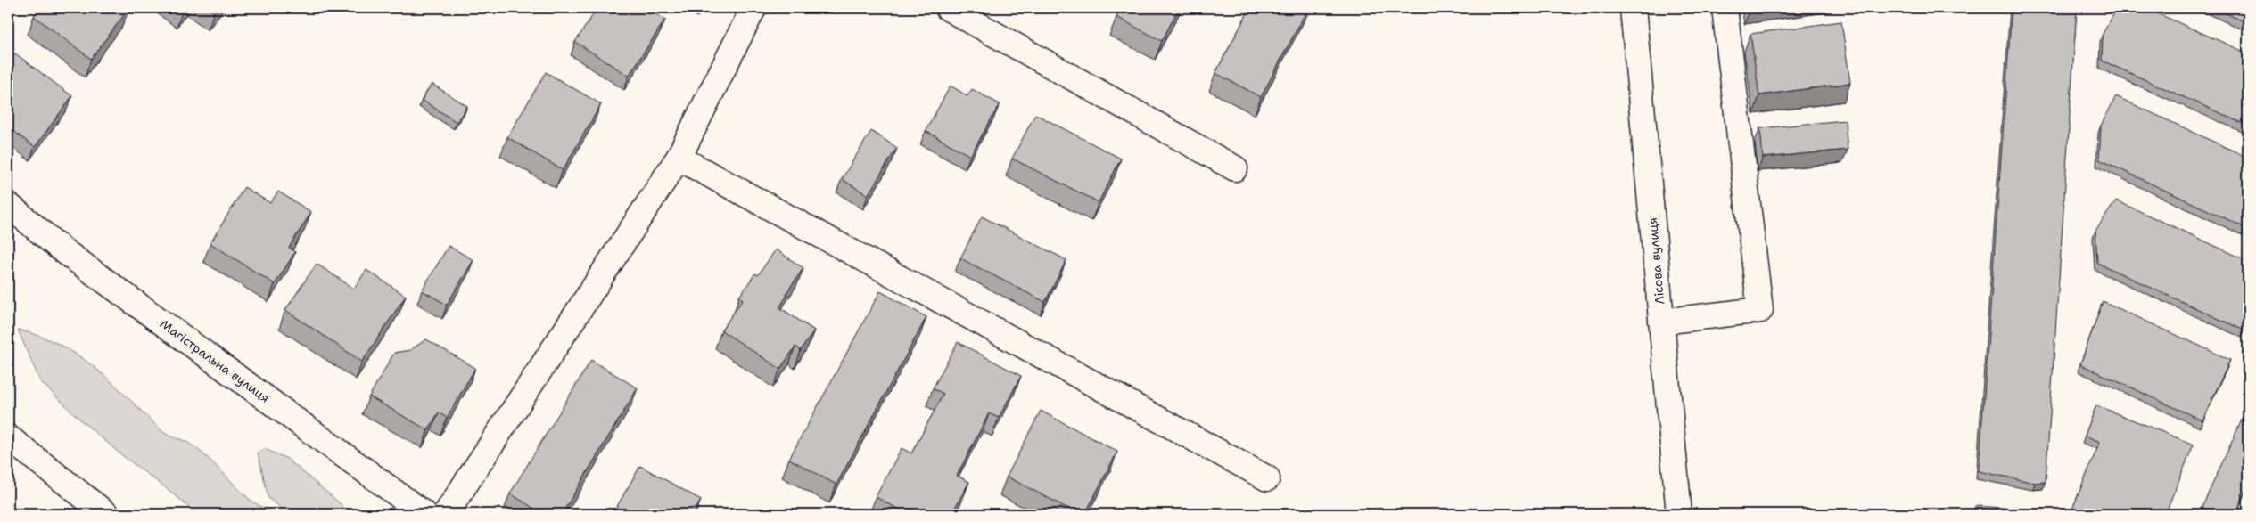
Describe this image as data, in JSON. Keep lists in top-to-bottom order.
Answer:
{
  "streets": {
    "main road": ["Лісова вулиця", "Магістральна вулиця"]
  }
}
